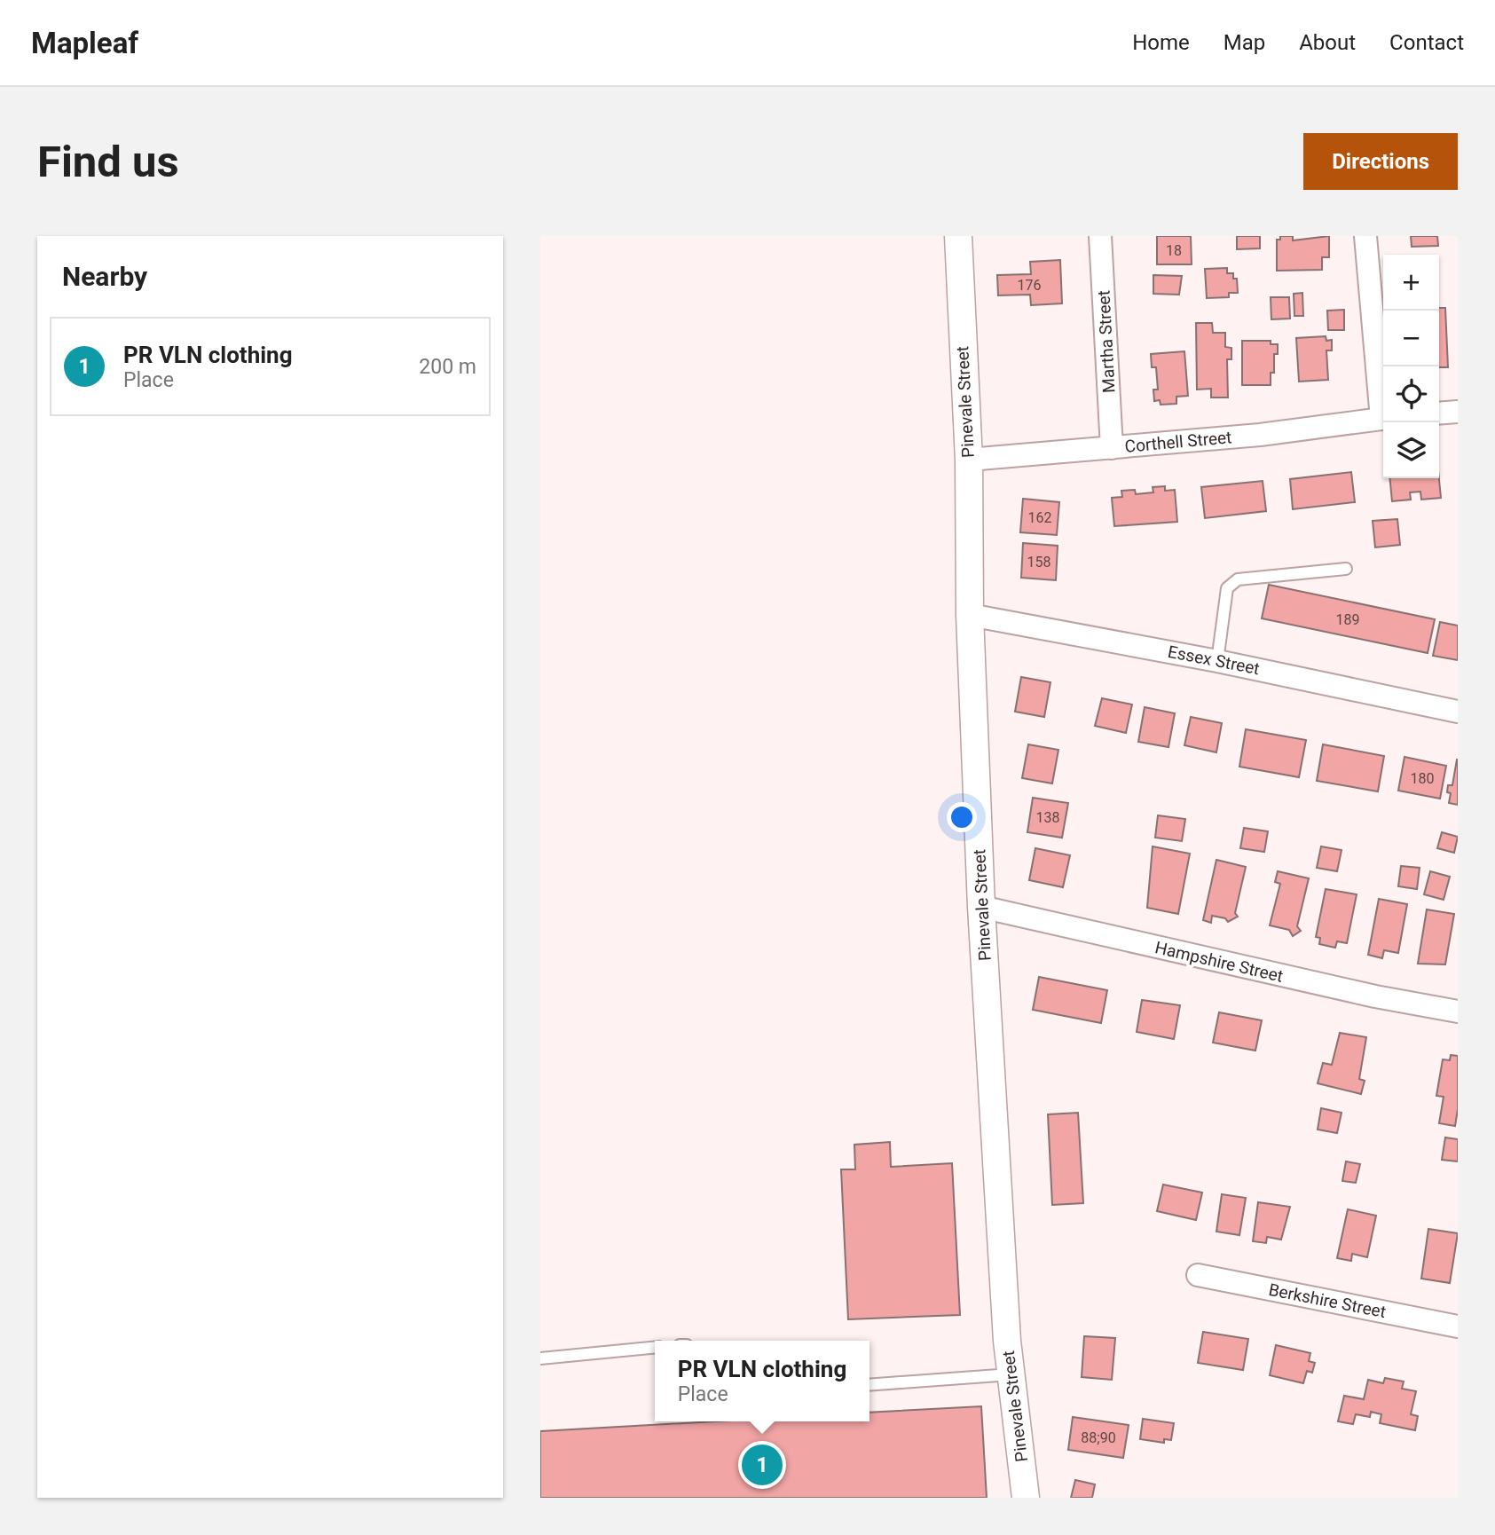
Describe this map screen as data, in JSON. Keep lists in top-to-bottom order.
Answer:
{
  "streets": {
    "street": [
      "Martha Street",
      "Pinevale Street",
      "Corthell Street",
      "Essex Street",
      "Hampshire Street",
      "Berkshire Street"
    ]
  },
  "crossings": [
    ["Martha Street", "Corthell Street"],
    ["Pinevale Street", "Corthell Street"],
    ["Pinevale Street", "Essex Street"],
    ["Pinevale Street", "Hampshire Street"]
  ],
  "house_numbers": [
    "18",
    "176",
    "162",
    "158",
    "189",
    "180",
    "138",
    "88;90"
  ],
  "page": {
    "header": "Mapleaf",
    "nav": [
      "Home",
      "Map",
      "About",
      "Contact"
    ],
    "buttons": "Directions",
    "title": "Find us",
    "heading": "Nearby",
    "map_buttons": ["+", "−"],
    "list": [
      {
        "mark": "1",
        "name": "PR VLN clothing",
        "note": "Place",
        "value": "200 m"
      }
    ],
    "popup": ["PR VLN clothing", "Place"],
    "pins": "1"
  }
}
